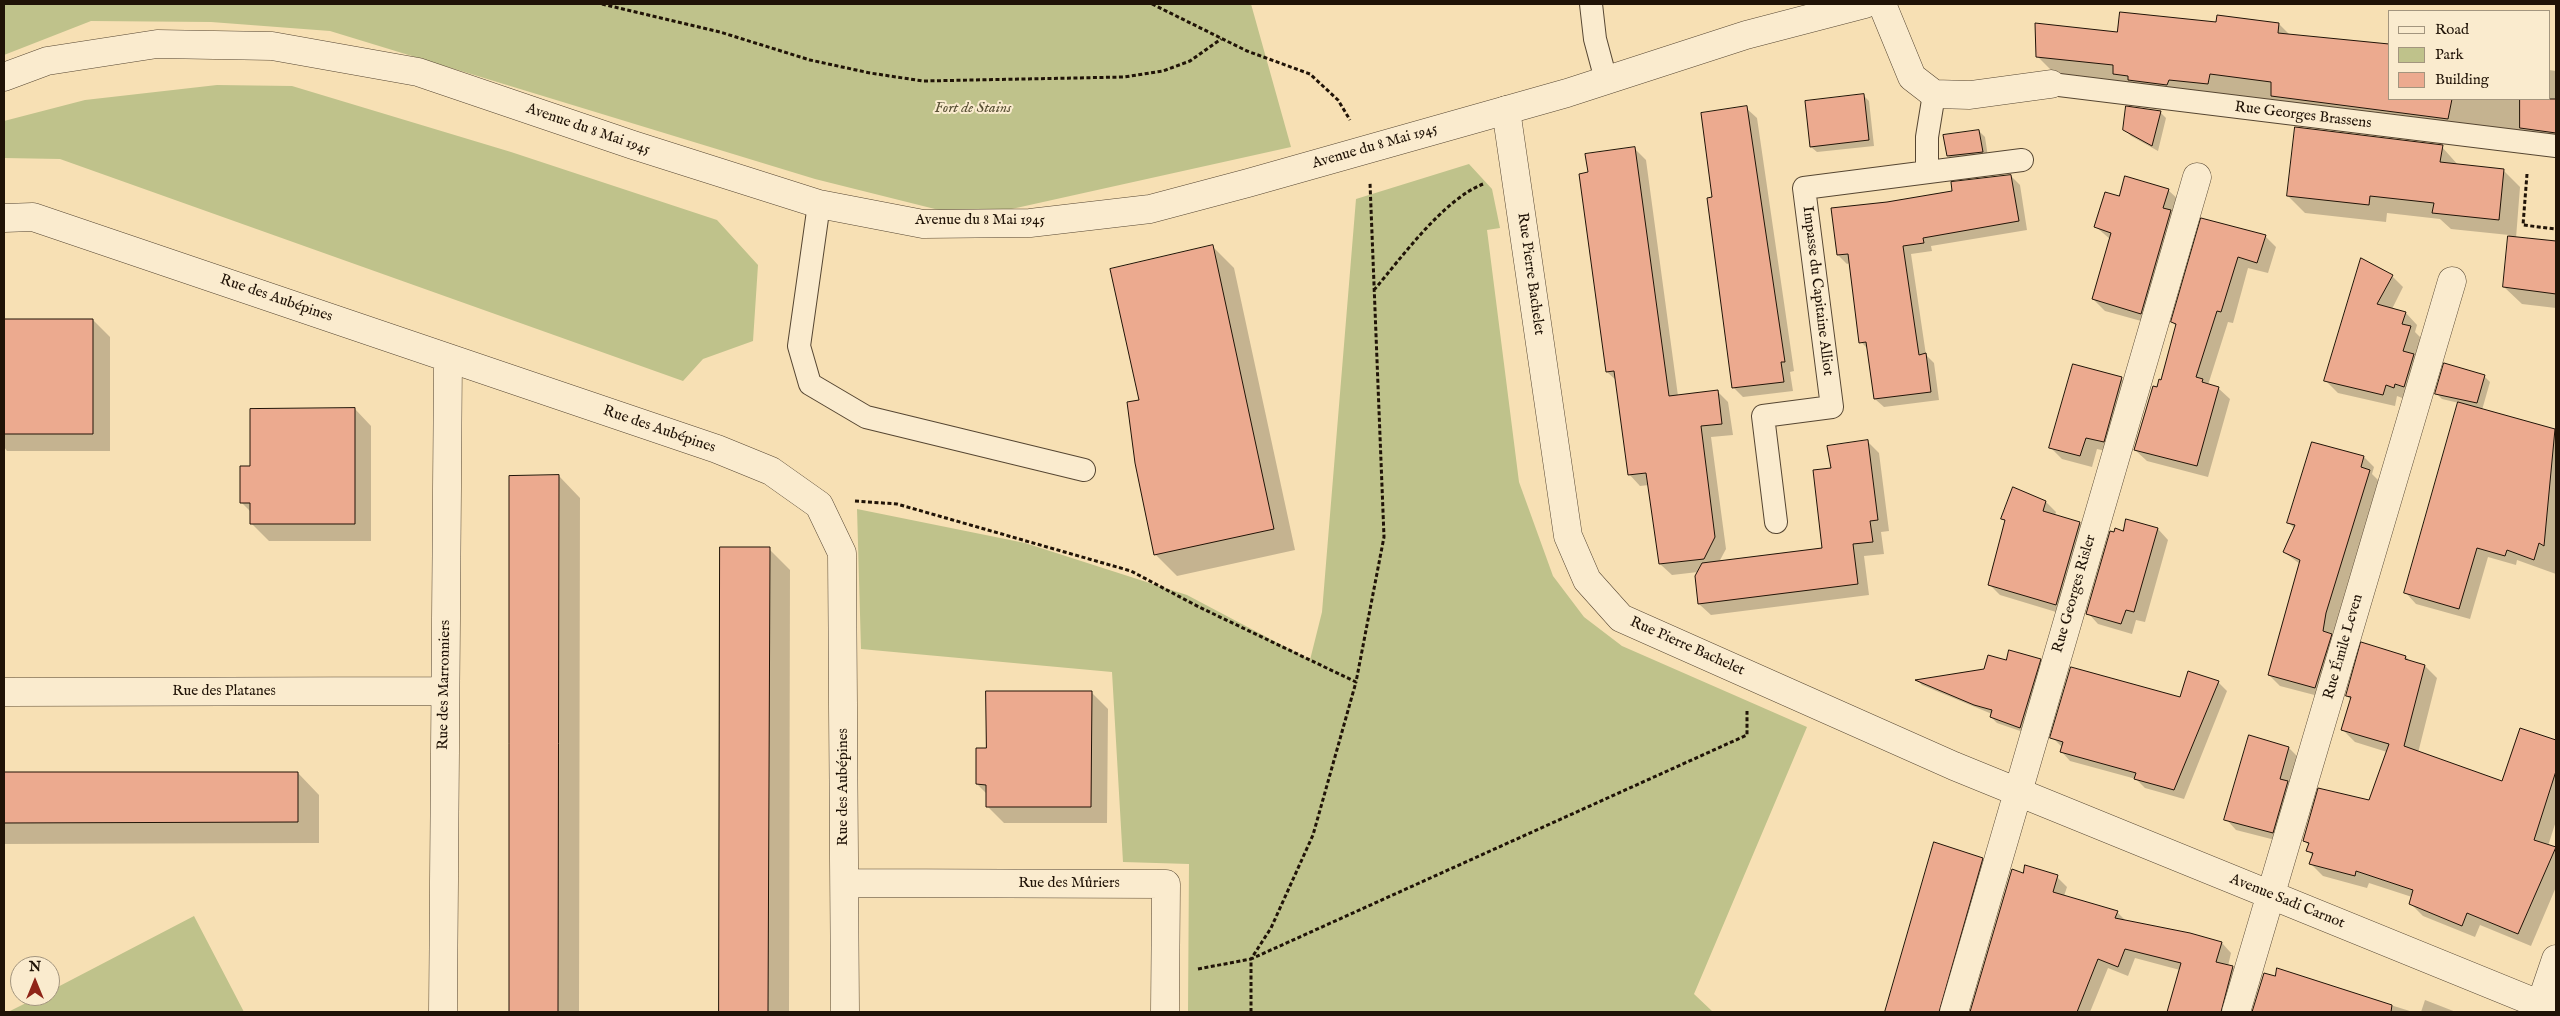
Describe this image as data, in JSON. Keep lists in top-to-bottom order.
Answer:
{
  "streets": {
    "street": [
      "Avenue du 8 Mai 1945",
      "Rue Pierre Bachelet",
      "Rue des Aubépines",
      "Rue Georges Risler",
      "Rue Émile Leven",
      "Rue des Marronniers",
      "Rue des Platanes",
      "Rue des Mûriers",
      "Avenue Sadi Carnot"
    ],
    "lane": ["Rue Georges Brassens", "Impasse du Capitaine Alliot"]
  },
  "crossings": [
    ["Avenue du 8 Mai 1945", "Rue Pierre Bachelet"],
    ["Rue Pierre Bachelet", "Rue Georges Risler"],
    ["Rue Pierre Bachelet", "Avenue Sadi Carnot"],
    ["Rue des Aubépines", "Rue des Marronniers"],
    ["Rue des Aubépines", "Rue des Mûriers"],
    ["Rue Georges Risler", "Avenue Sadi Carnot"],
    ["Rue Émile Leven", "Avenue Sadi Carnot"],
    ["Rue des Marronniers", "Rue des Platanes"]
  ],
  "parks": ["Fort de Stains"],
  "legend": ["Road", "Park", "Building"],
  "north": "top"
}
